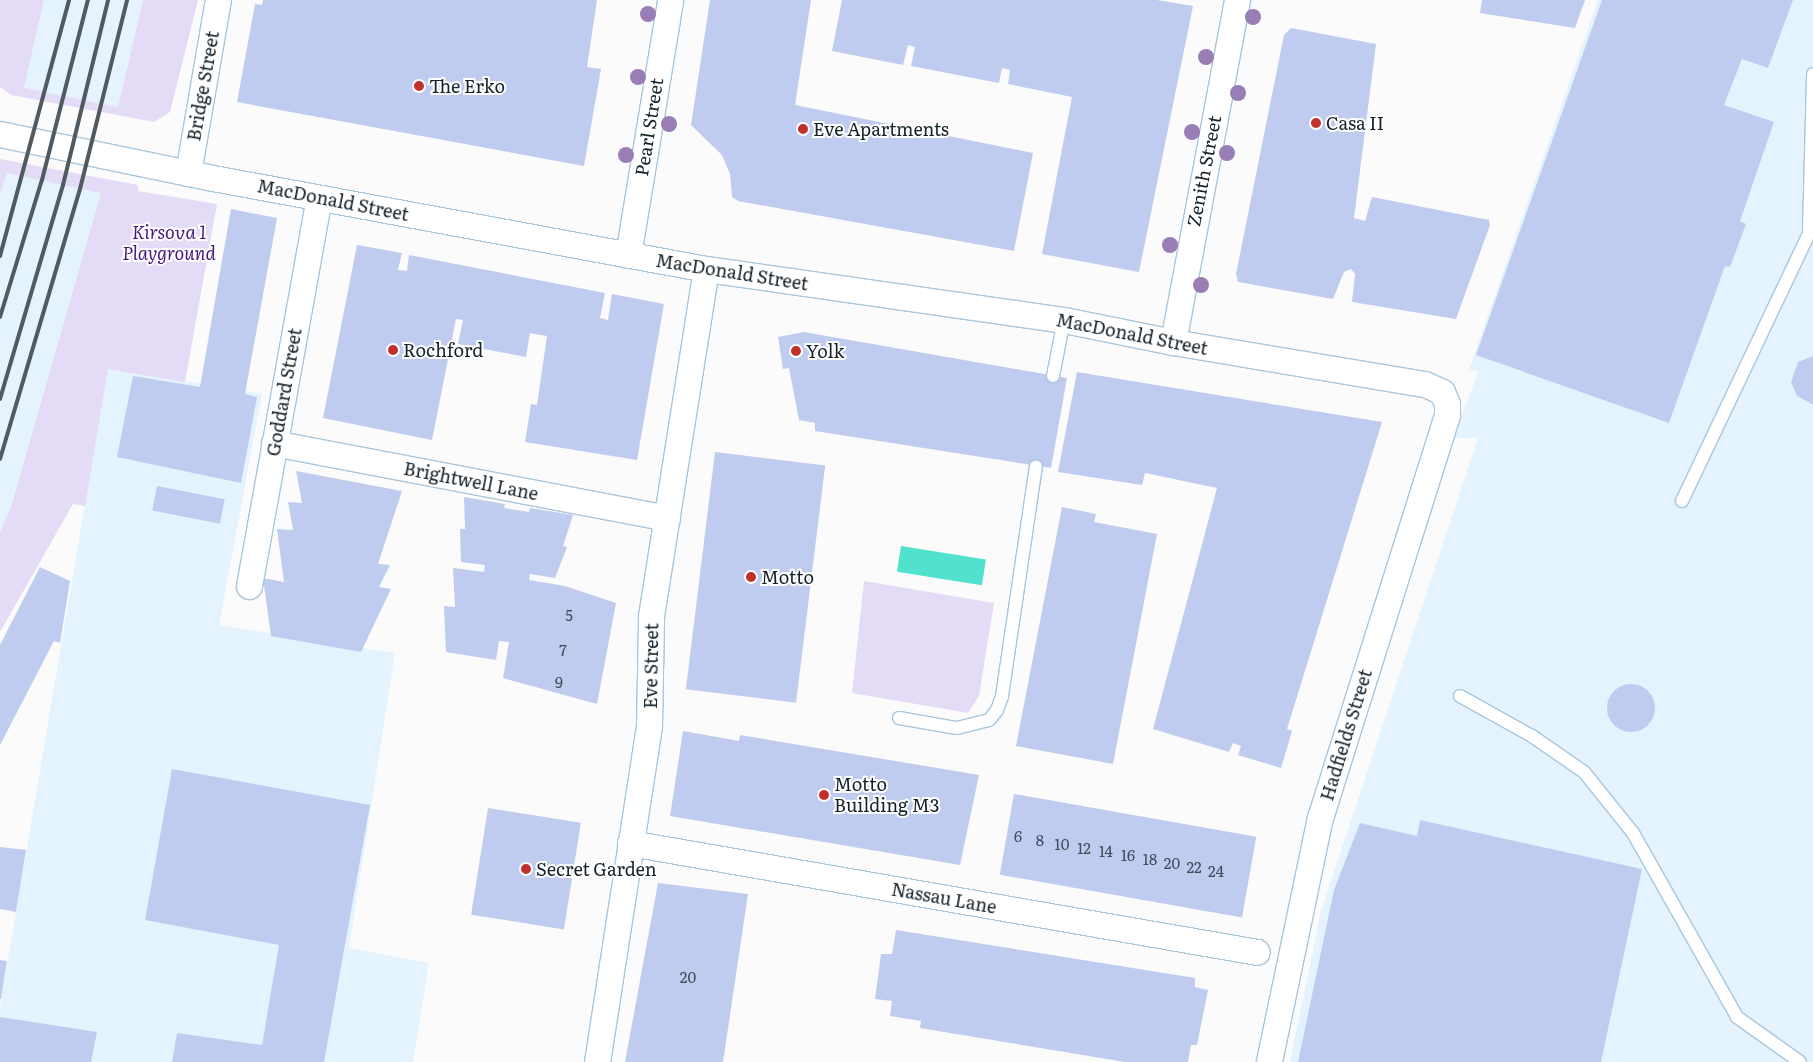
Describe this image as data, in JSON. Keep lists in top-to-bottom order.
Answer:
{
  "streets": {
    "street": [
      "Bridge Street",
      "Pearl Street",
      "Zenith Street",
      "MacDonald Street",
      "Goddard Street",
      "Brightwell Lane",
      "Eve Street",
      "Hadfields Street",
      "Nassau Lane"
    ]
  },
  "crossings": [
    ["Bridge Street", "MacDonald Street"],
    ["Pearl Street", "MacDonald Street"],
    ["Zenith Street", "MacDonald Street"],
    ["MacDonald Street", "Goddard Street"],
    ["MacDonald Street", "Eve Street"],
    ["MacDonald Street", "Hadfields Street"],
    ["Goddard Street", "Brightwell Lane"],
    ["Brightwell Lane", "Eve Street"],
    ["Eve Street", "Nassau Lane"]
  ],
  "parks": ["Kirsova 1 Playground"],
  "places": [
    "The Erko",
    "Casa II",
    "Eve Apartments",
    "Rochford",
    "Yolk",
    "Motto",
    "Motto Building M3",
    "Secret Garden"
  ],
  "house_numbers": [
    "5",
    "7",
    "9",
    "6",
    "8",
    "10",
    "12",
    "14",
    "16",
    "18",
    "20",
    "22",
    "24",
    "20"
  ]
}
